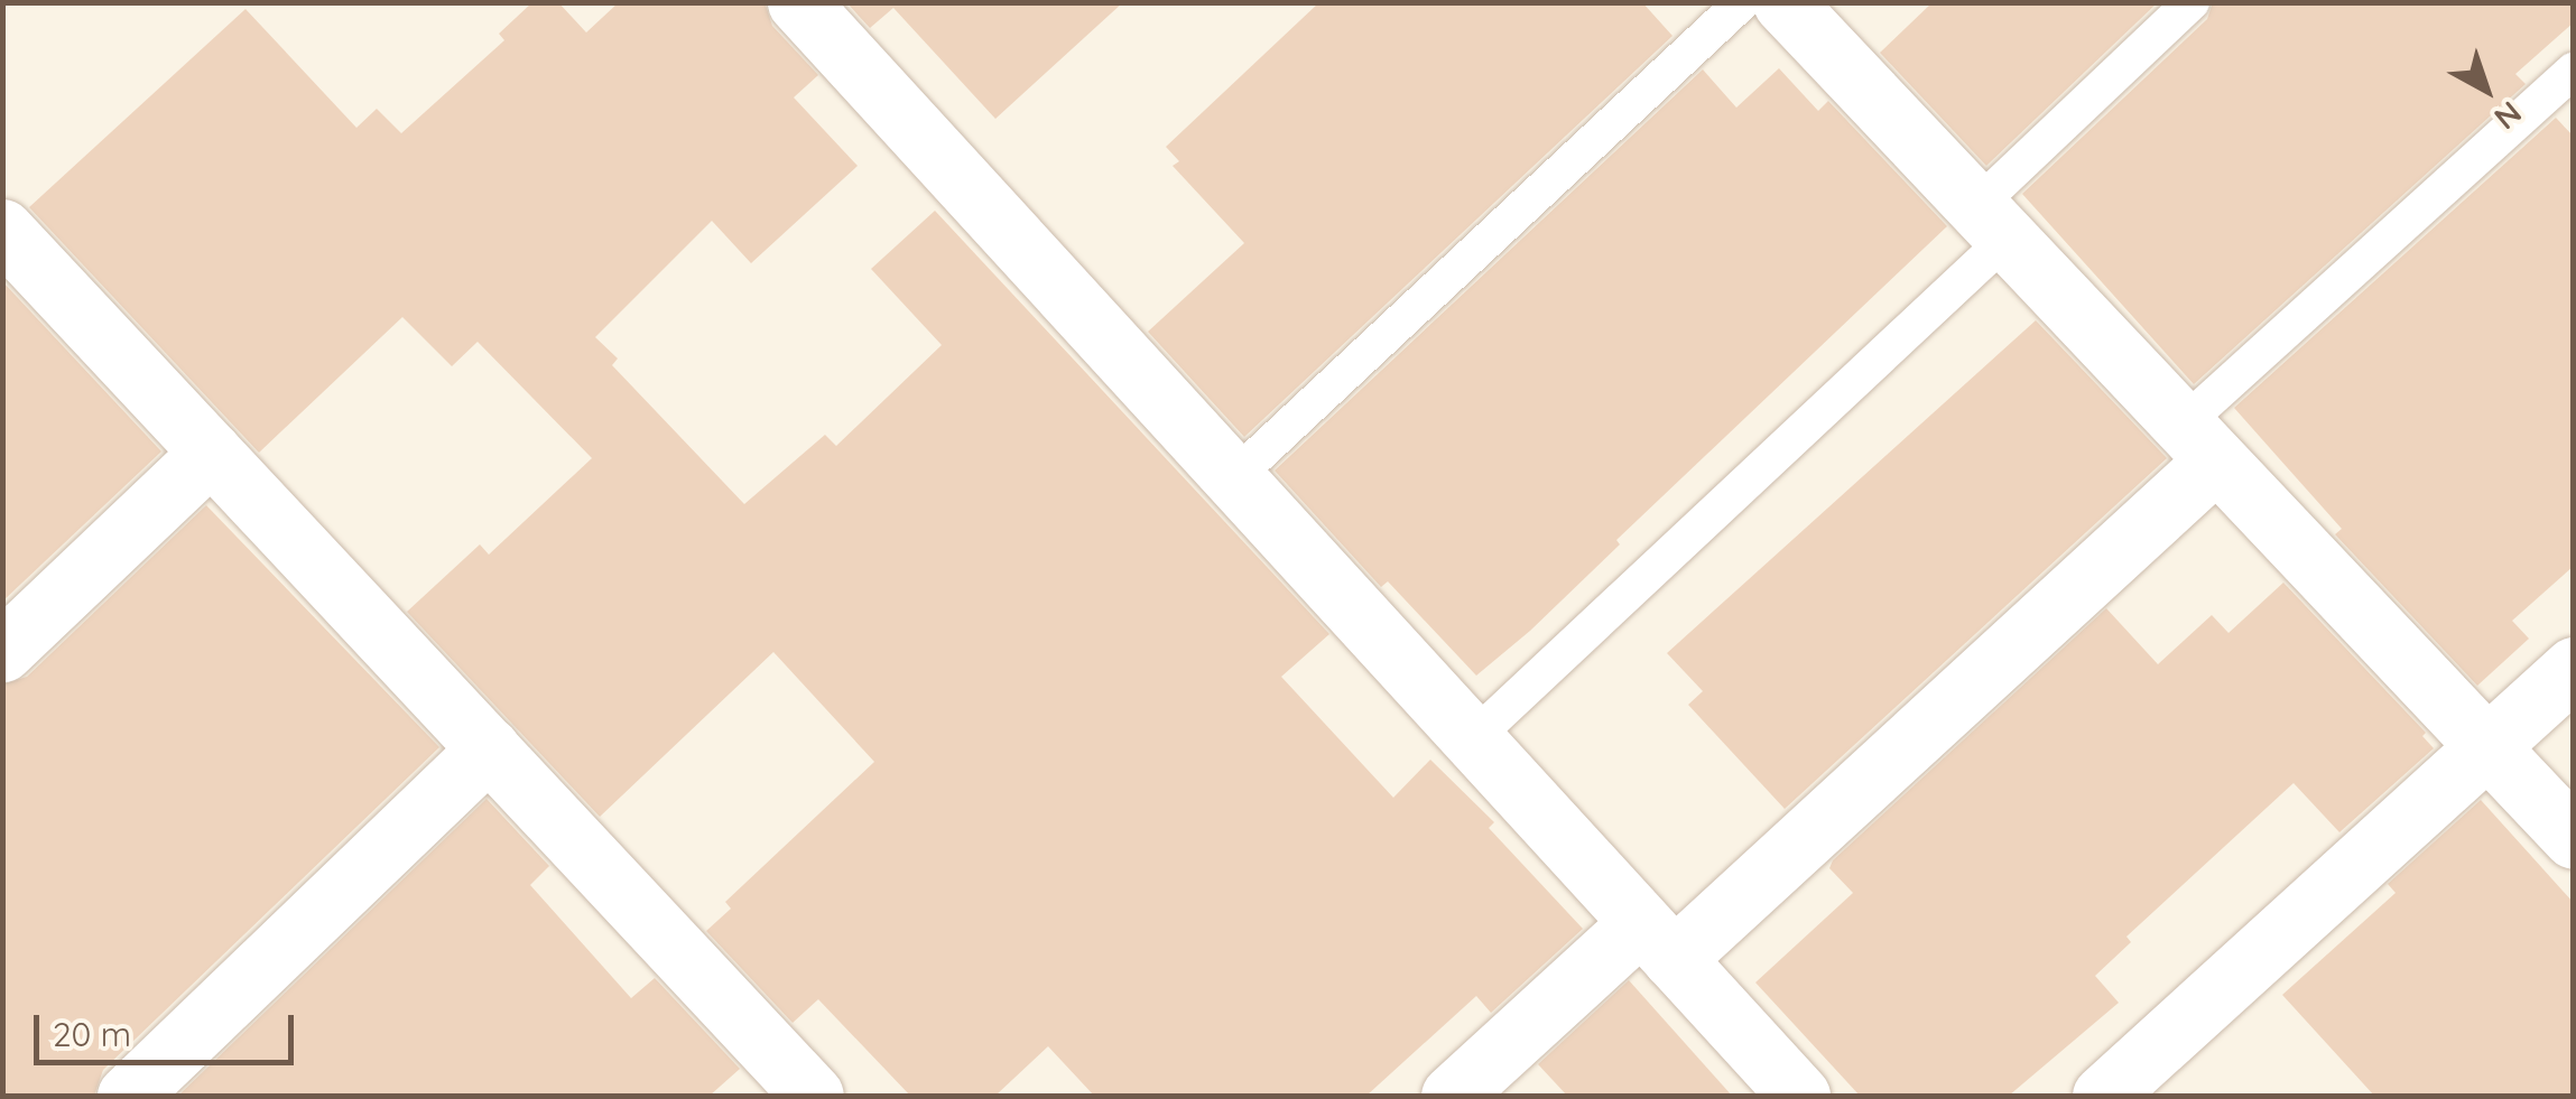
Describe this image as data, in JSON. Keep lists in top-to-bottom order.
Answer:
{
  "scale_bar": "20 m",
  "north": "bottom right"
}
